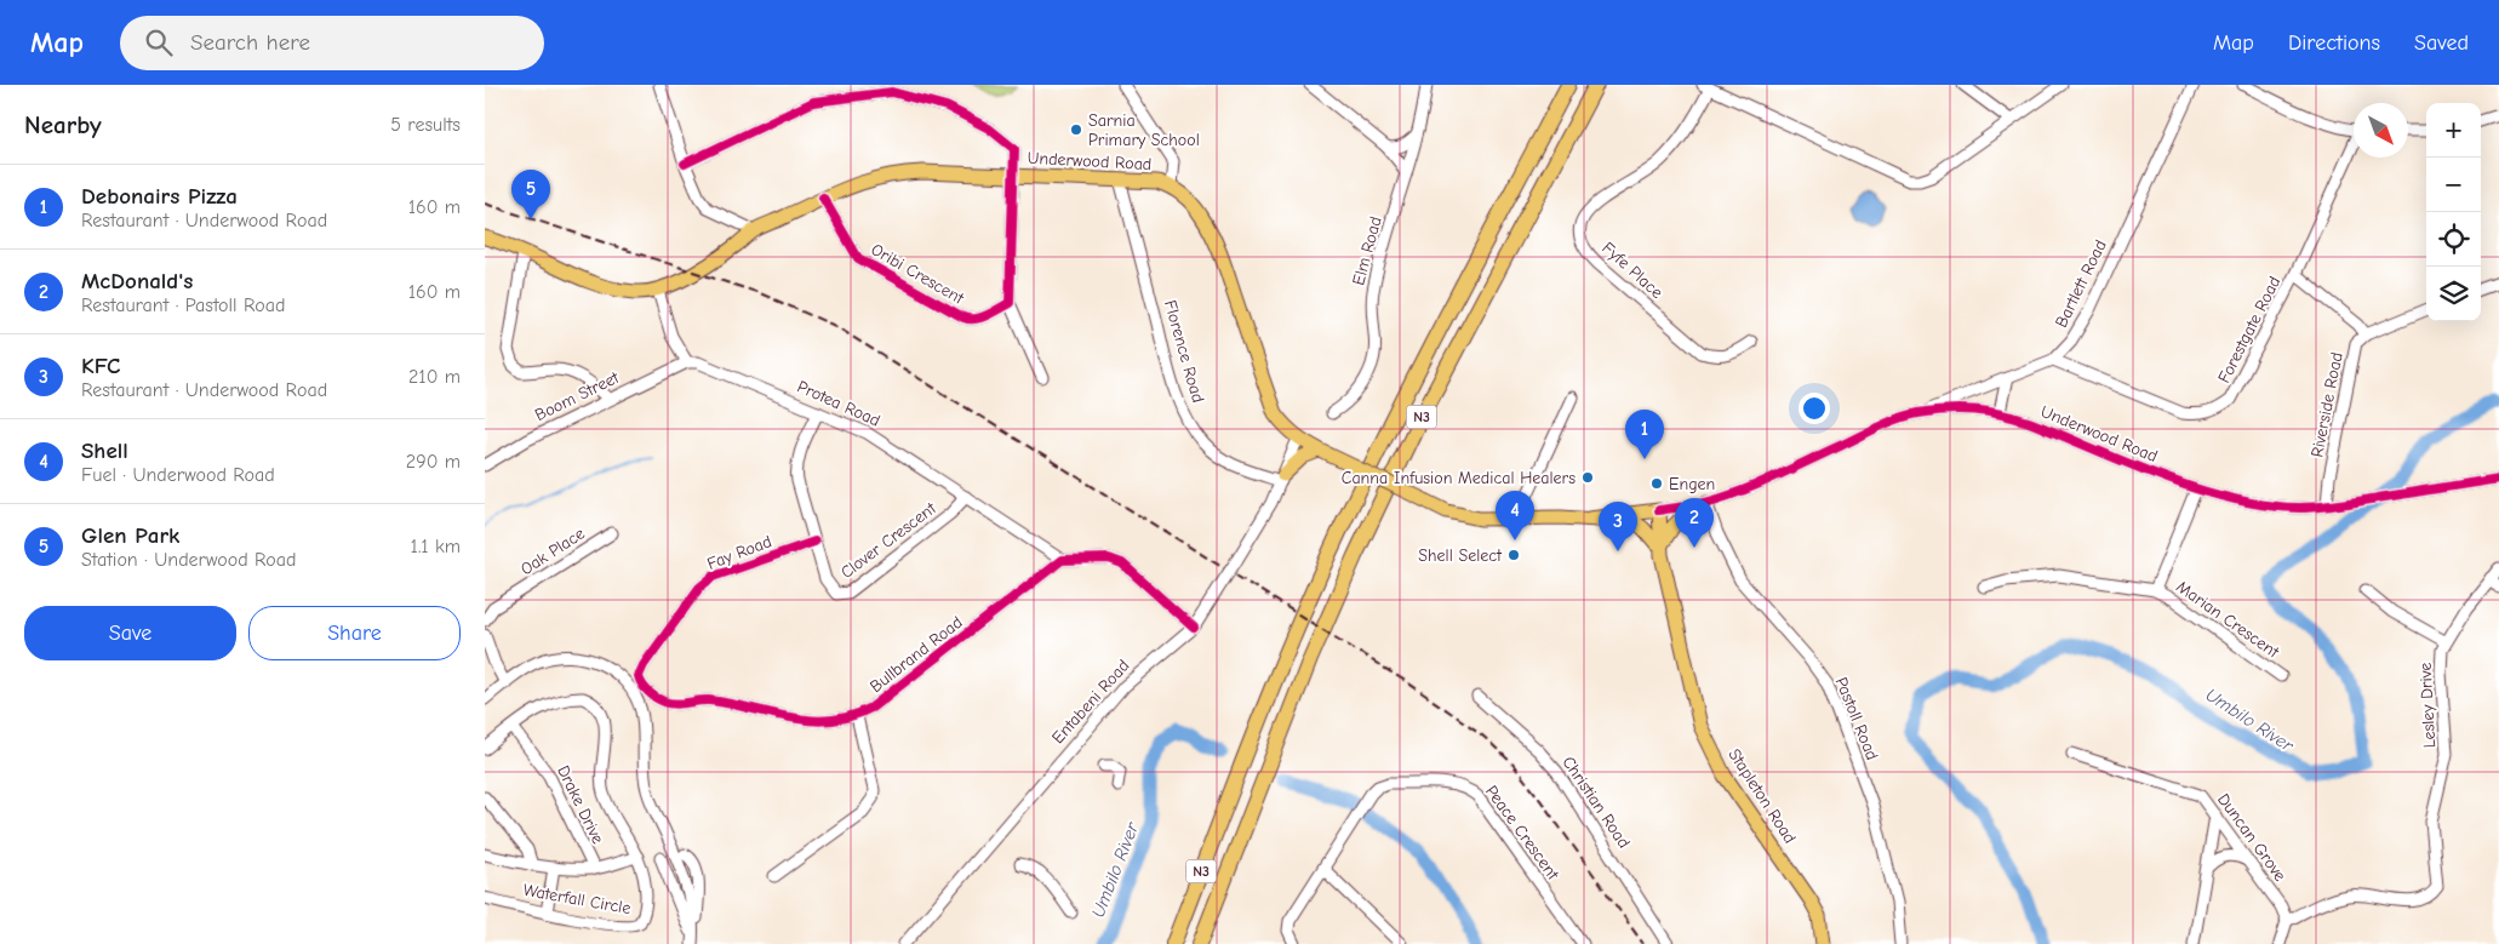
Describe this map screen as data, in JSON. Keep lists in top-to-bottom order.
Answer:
{
  "streets": {
    "highway": ["N3"],
    "main road": ["Underwood Road", "Stapleton Road"],
    "street": [
      "Elm Road",
      "Fyfe Place",
      "Oribi Crescent",
      "Bartlett Road",
      "Forestgate Road",
      "Florence Road",
      "Boom Street",
      "Protea Road",
      "Riverside Road",
      "Clover Crescent",
      "Oak Place",
      "Fay Road",
      "Marian Crescent",
      "Bullbrand Road",
      "Entabeni Road",
      "Lesley Drive",
      "Pastoll Road",
      "Christian Road",
      "Drake Drive",
      "Peace Crescent",
      "Duncan Grove",
      "Waterfall Circle"
    ]
  },
  "crossings": [
    ["Underwood Road", "Oribi Crescent"],
    ["Underwood Road", "Bartlett Road"],
    ["Underwood Road", "Florence Road"],
    ["Underwood Road", "Riverside Road"],
    ["Underwood Road", "Marian Crescent"],
    ["Underwood Road", "Entabeni Road"],
    ["Underwood Road", "Pastoll Road"],
    ["Underwood Road", "Stapleton Road"],
    ["Bartlett Road", "Forestgate Road"],
    ["Florence Road", "Entabeni Road"],
    ["Boom Street", "Protea Road"],
    ["Protea Road", "Clover Crescent"],
    ["Protea Road", "Bullbrand Road"],
    ["Clover Crescent", "Fay Road"],
    ["Fay Road", "Bullbrand Road"],
    ["Lesley Drive", "Duncan Grove"],
    ["Drake Drive", "Waterfall Circle"]
  ],
  "water": ["Umbilo River"],
  "places": [
    "Sarnia Primary School",
    "Canna Infusion Medical Healers",
    "Engen",
    "Shell Select"
  ],
  "north": "bottom right",
  "page": {
    "header": "Map",
    "search": "Search here",
    "nav": ["Map", "Directions", "Saved"],
    "heading": ["Nearby", "5 results"],
    "map_buttons": ["+", "−"],
    "list": [
      {
        "mark": "1",
        "name": "Debonairs Pizza",
        "note": "Restaurant · Underwood Road",
        "value": "160 m"
      },
      {
        "mark": "2",
        "name": "McDonald's",
        "note": "Restaurant · Pastoll Road",
        "value": "160 m"
      },
      {
        "mark": "3",
        "name": "KFC",
        "note": "Restaurant · Underwood Road",
        "value": "210 m"
      },
      {
        "mark": "4",
        "name": "Shell",
        "note": "Fuel · Underwood Road",
        "value": "290 m"
      },
      {
        "mark": "5",
        "name": "Glen Park",
        "note": "Station · Underwood Road",
        "value": "1.1 km"
      }
    ],
    "pins": [
      "5",
      "1",
      "4",
      "2",
      "3"
    ],
    "buttons": ["Save", "Share"]
  }
}
